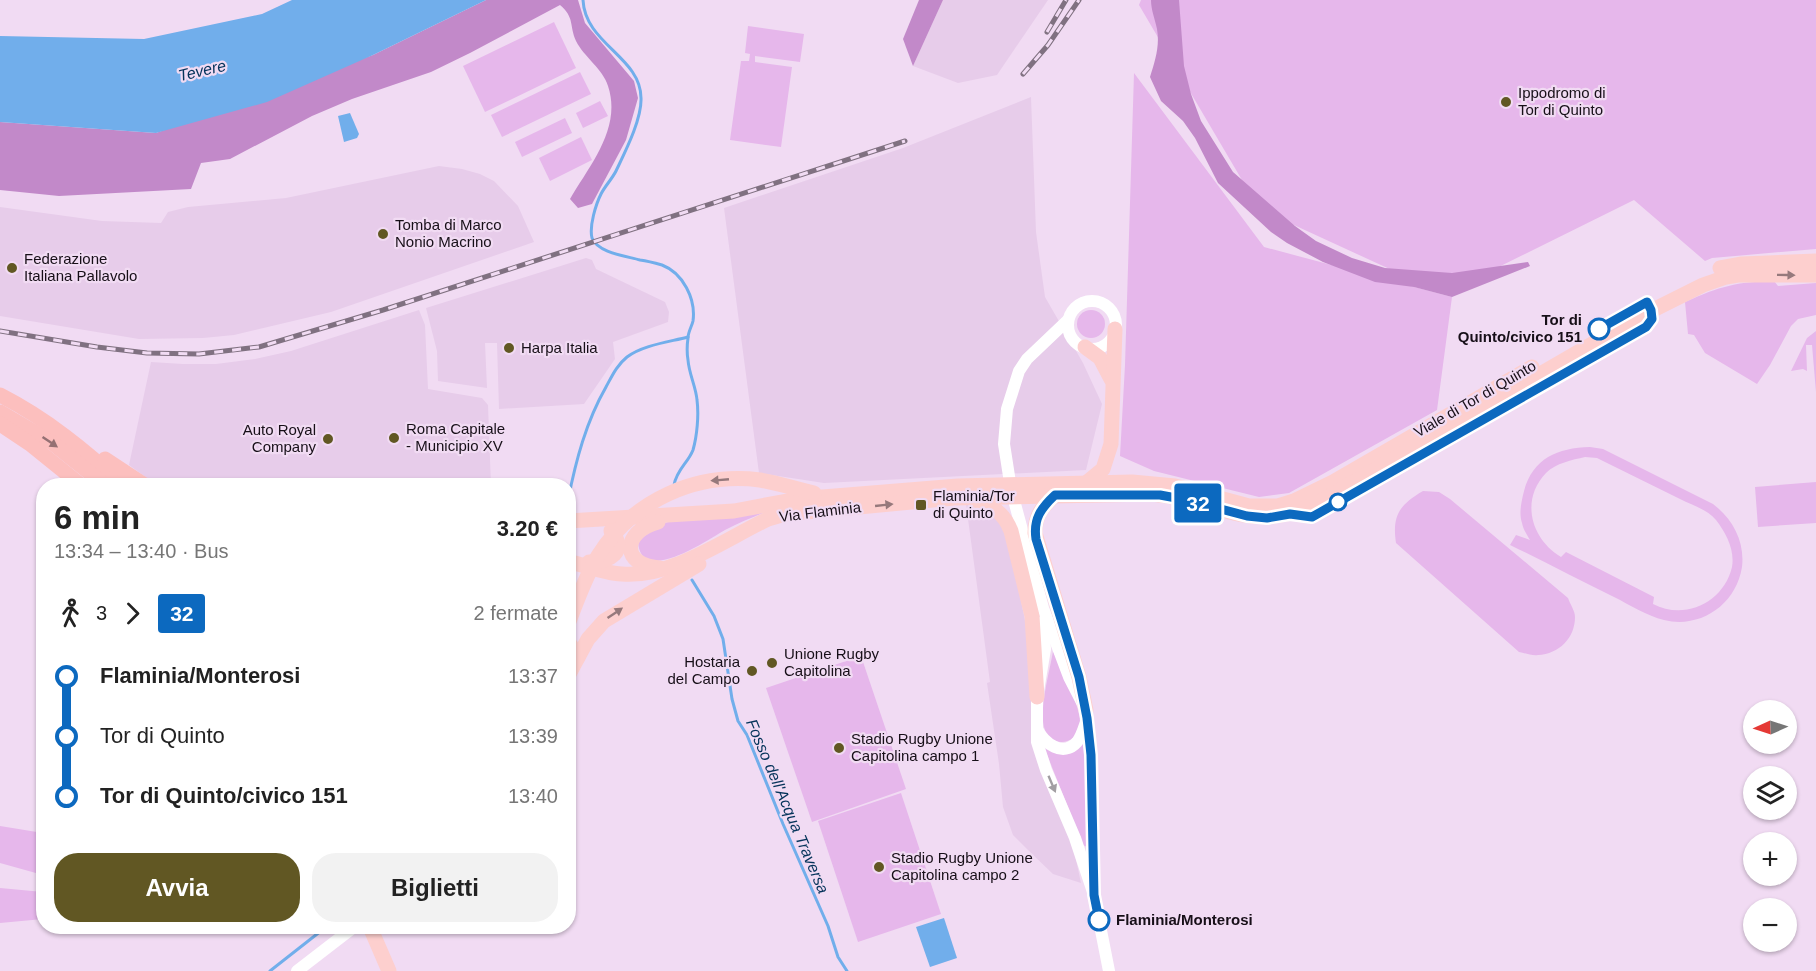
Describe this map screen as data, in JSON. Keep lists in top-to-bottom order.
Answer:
{
  "streets": {
    "main road": ["Viale di Tor di Quinto", "Via Flaminia"]
  },
  "crossings": [
    ["Viale di Tor di Quinto", "Via Flaminia"]
  ],
  "water": ["Tevere", "Fosso dell'Acqua Traversa"],
  "places": {
    "other": [
      "Ippodromo di Tor di Quinto",
      "Tomba di Marco Nonio Macrino",
      "Federazione Italiana Pallavolo",
      "Tor di Quinto/civico 151",
      "Harpa Italia",
      "Roma Capitale - Municipio XV",
      "Auto Royal Company",
      "Unione Rugby Capitolina",
      "Hostaria del Campo",
      "Stadio Rugby Unione Capitolina campo 1",
      "Stadio Rugby Unione Capitolina campo 2",
      "Flaminia/Monterosi"
    ],
    "transit": ["Flaminia/Tor di Quinto"]
  },
  "lines": ["bus line 32"],
  "north": "left",
  "page": {
    "on_map": "32",
    "heading": ["6 min", "13:34 – 13:40 · Bus", "3.20 €"],
    "legs": ["3", "32", "2 fermate"],
    "list": [
      {
        "name": "Flaminia/Monterosi",
        "value": "13:37"
      },
      {
        "name": "Tor di Quinto",
        "value": "13:39"
      },
      {
        "name": "Tor di Quinto/civico 151",
        "value": "13:40"
      }
    ],
    "map_buttons": ["+", "−"],
    "buttons": ["Avvia", "Biglietti"]
  }
}
